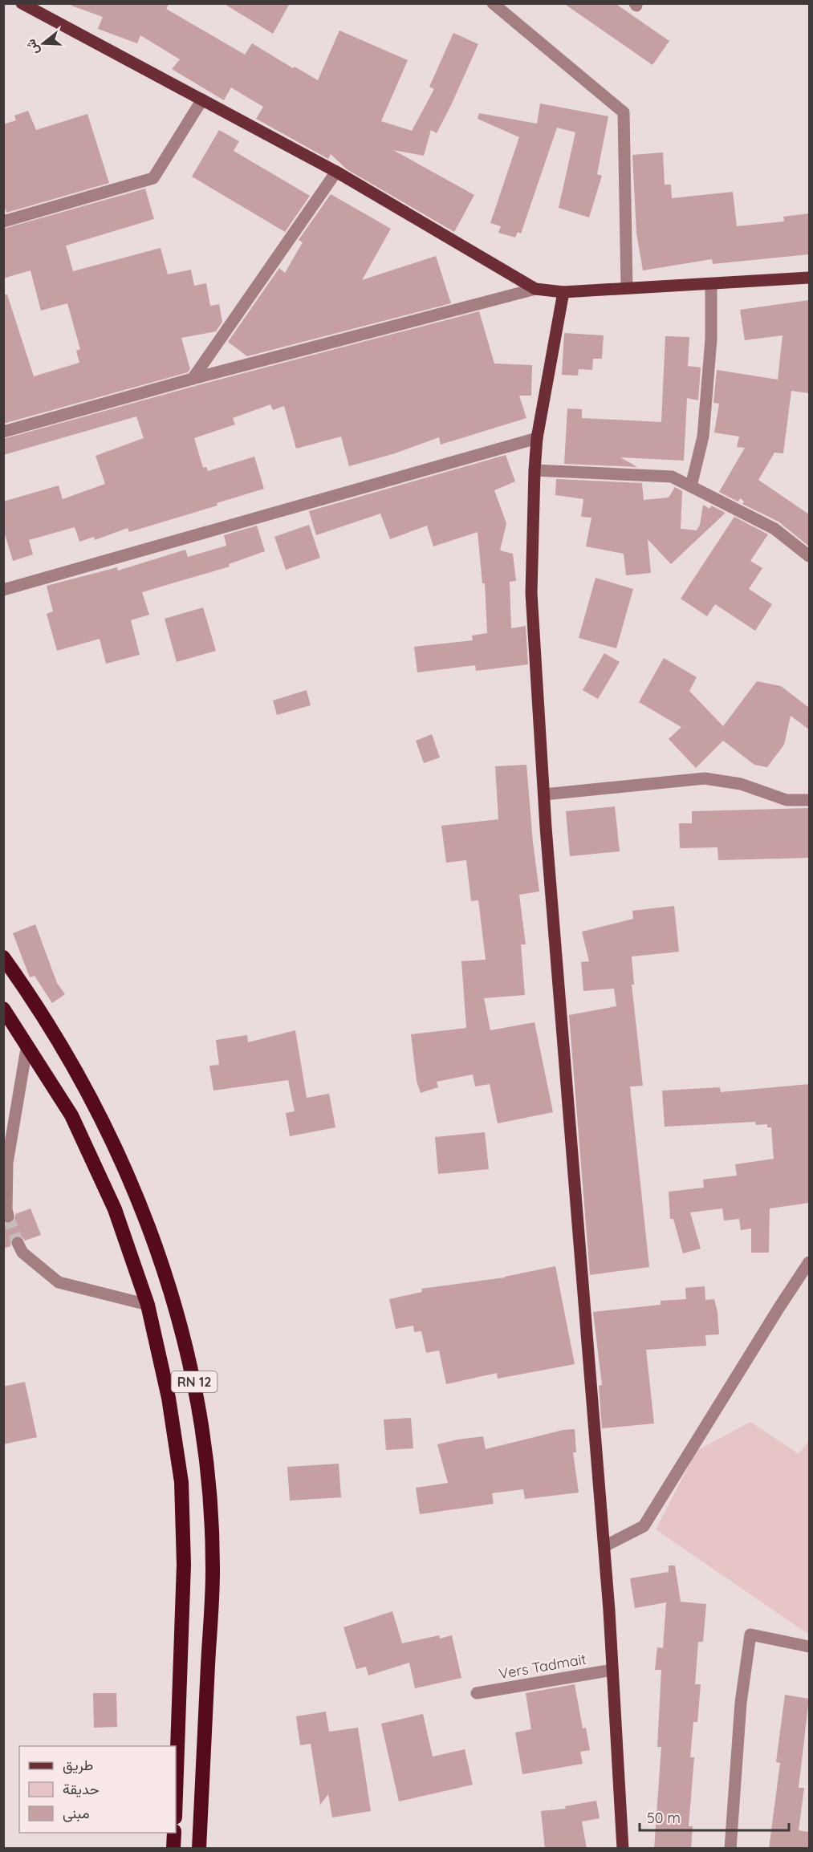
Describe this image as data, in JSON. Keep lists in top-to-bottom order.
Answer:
{
  "streets": {
    "highway": ["RN 12"],
    "street": ["Vers Tadmait"]
  },
  "legend": ["طريق", "حديقة", "مبنى"],
  "scale_bar": "50 m",
  "north": "left"
}
